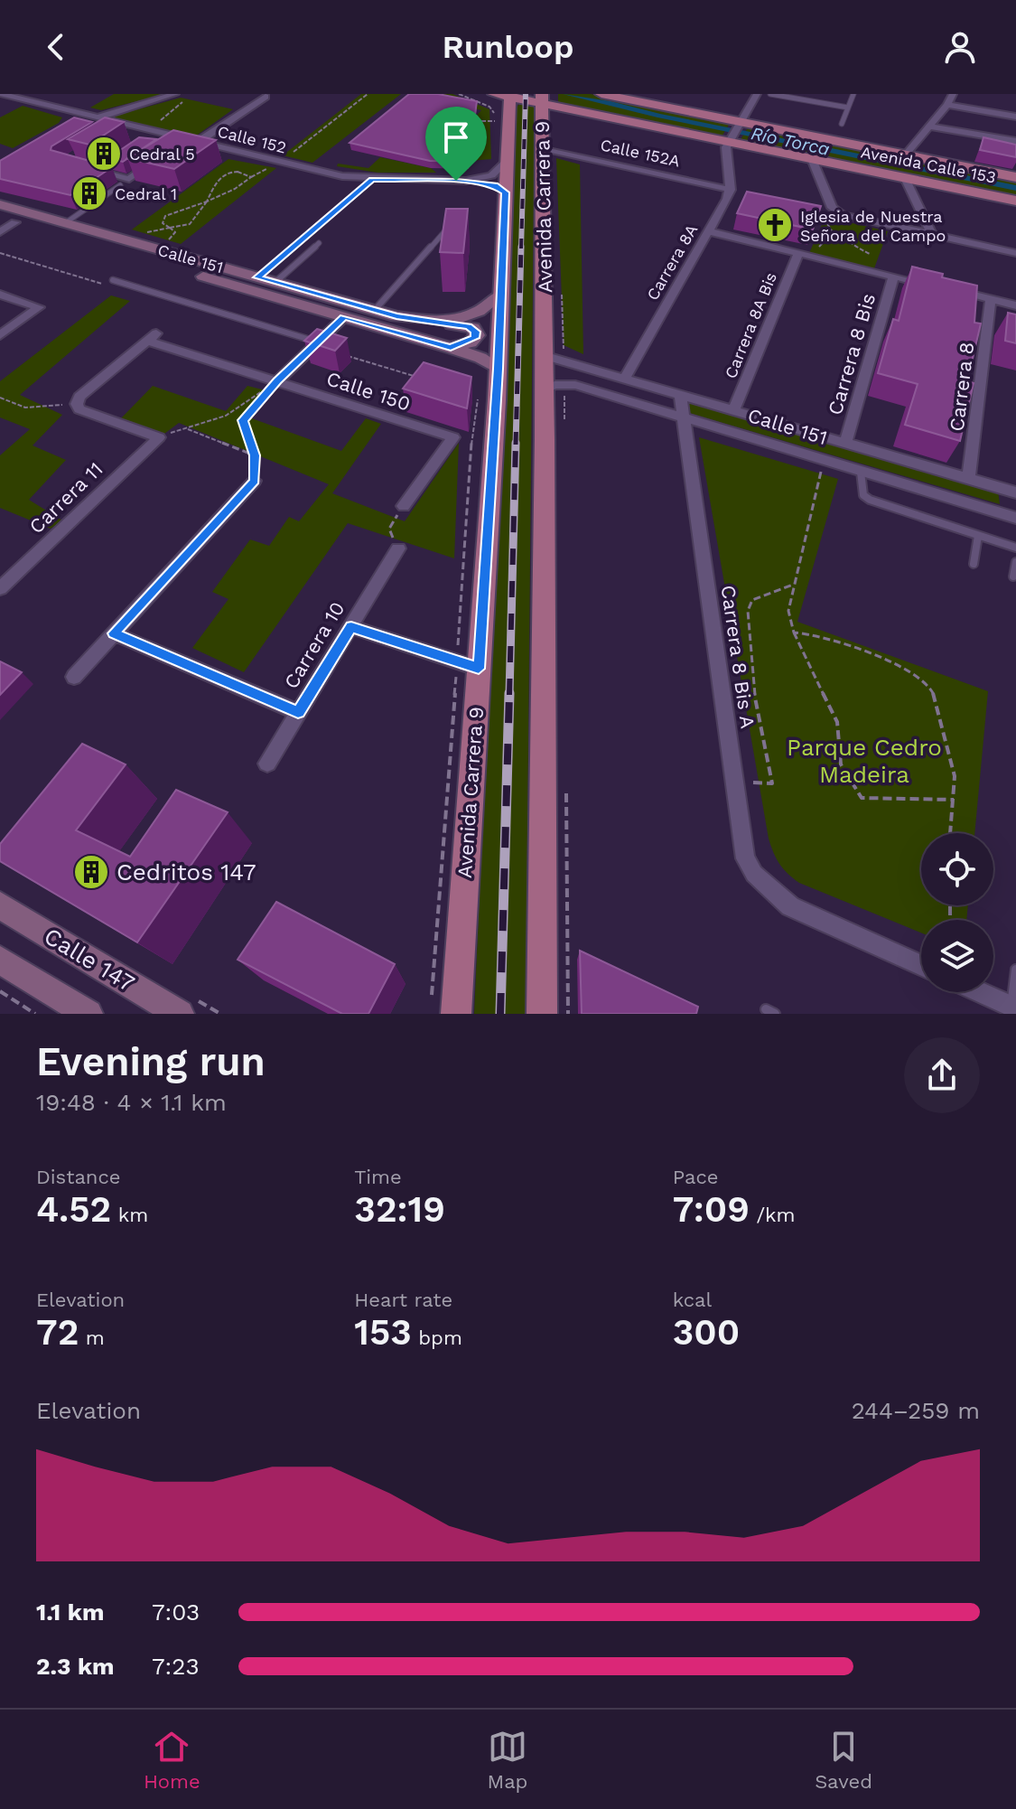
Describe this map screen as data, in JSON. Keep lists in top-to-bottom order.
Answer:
{
  "streets": {
    "main road": ["Avenida Calle 153", "Avenida Carrera 9"],
    "street": [
      "Calle 152",
      "Calle 152A",
      "Calle 151",
      "Carrera 8A",
      "Carrera 8A Bis",
      "Carrera 8 Bis",
      "Carrera 8",
      "Calle 150",
      "Carrera 11",
      "Carrera 10",
      "Carrera 8 Bis A",
      "Calle 147"
    ]
  },
  "crossings": [
    ["Calle 152", "Avenida Carrera 9"],
    ["Calle 152A", "Avenida Carrera 9"],
    ["Calle 152A", "Carrera 8A"],
    ["Avenida Calle 153", "Avenida Carrera 9"],
    ["Avenida Carrera 9", "Calle 151"],
    ["Calle 151", "Carrera 8A"],
    ["Calle 151", "Carrera 8A Bis"],
    ["Calle 151", "Carrera 8 Bis"],
    ["Calle 151", "Carrera 8"],
    ["Calle 151", "Carrera 8 Bis A"]
  ],
  "water": ["Río Torca"],
  "parks": ["Parque Cedro Madeira"],
  "places": {
    "building": ["Cedral 5", "Cedral 1", "Cedritos 147"],
    "church": ["Iglesia de Nuestra Señora del Campo"]
  },
  "page": {
    "header": "Runloop",
    "heading": ["Evening run", "19:48 · 4 × 1.1 km"],
    "stats": [
      ["Distance", "4.52 km"],
      ["Time", "32:19"],
      ["Pace", "7:09 /km"],
      ["Elevation", "72 m"],
      ["Heart rate", "153 bpm"],
      ["kcal", "300"]
    ],
    "chart": ["Elevation", "244–259 m"],
    "list": [
      {
        "name": "1.1 km",
        "note": "7:03"
      },
      {
        "name": "2.3 km",
        "note": "7:23"
      }
    ],
    "tabs": ["Home", "Map", "Saved"]
  }
}
